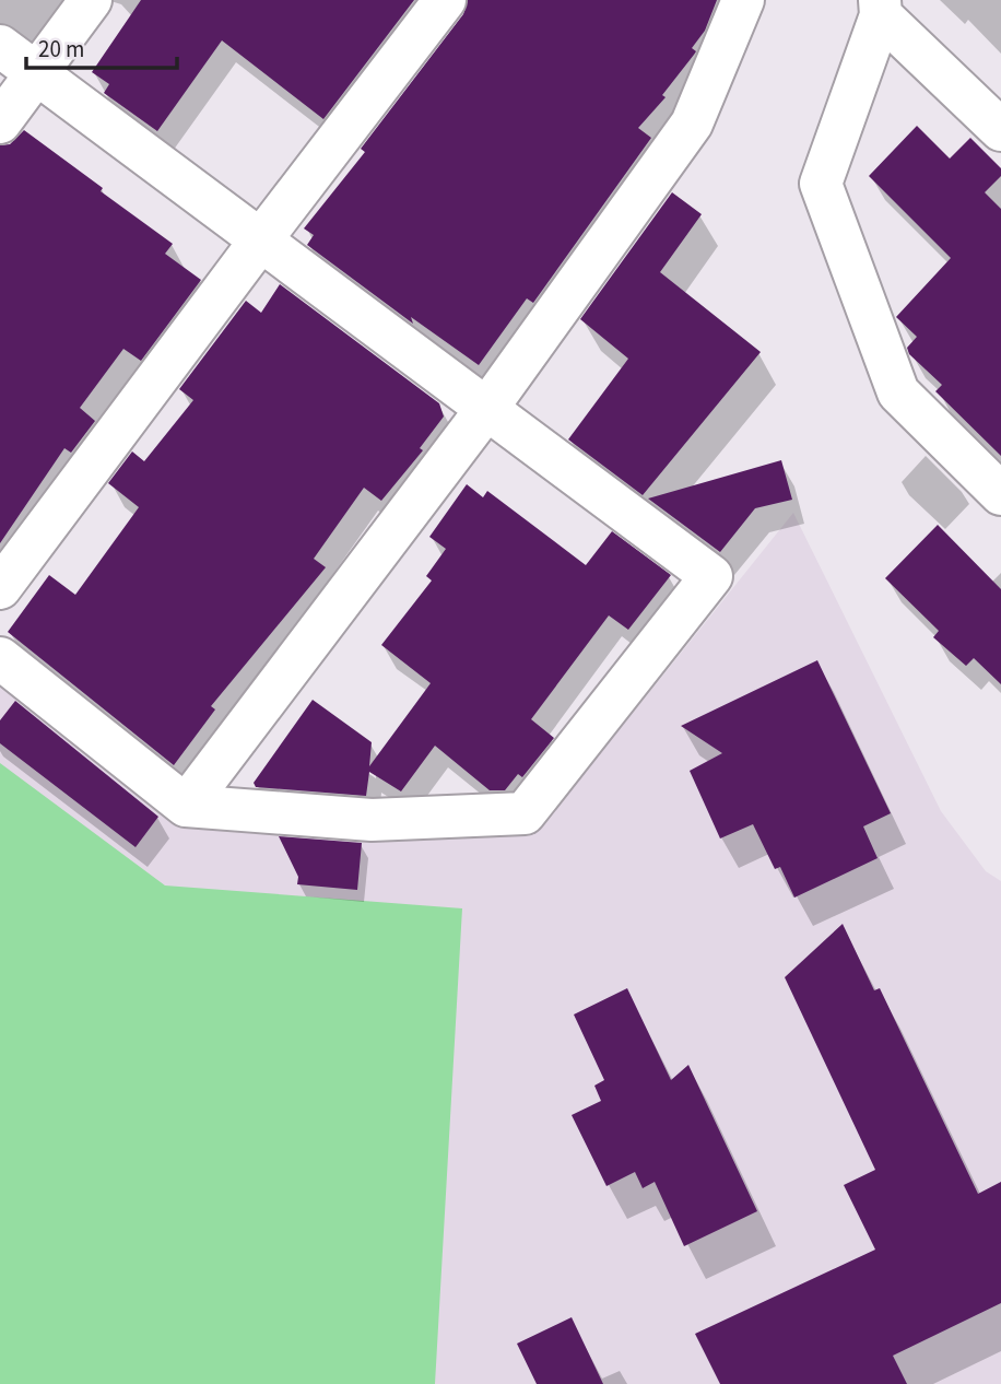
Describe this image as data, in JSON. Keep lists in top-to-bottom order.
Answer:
{
  "scale_bar": "20 m"
}
